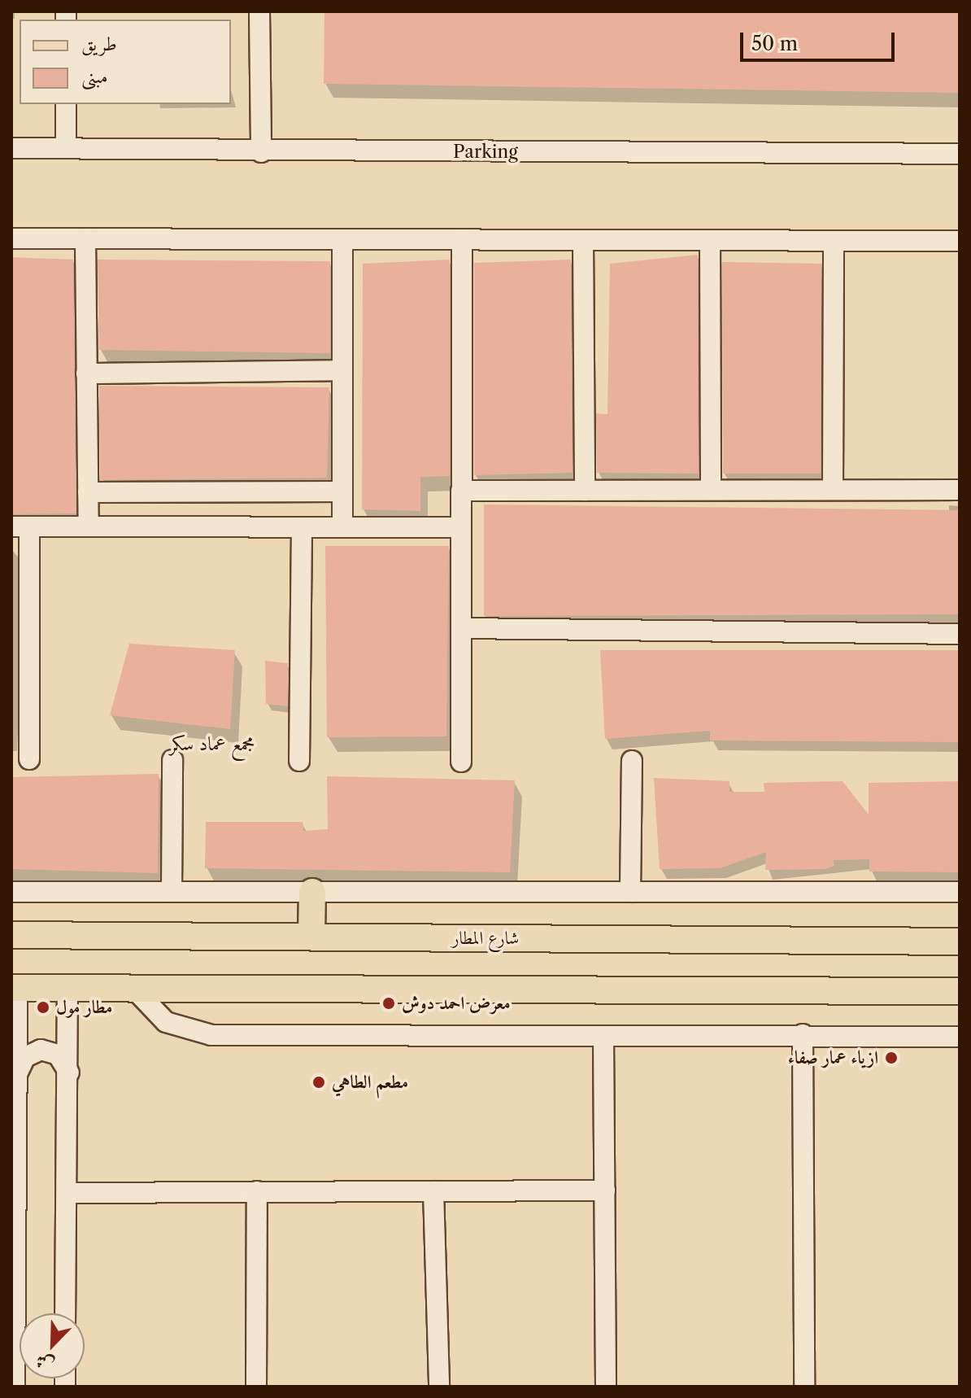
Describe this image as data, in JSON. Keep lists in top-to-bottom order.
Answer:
{
  "streets": {
    "main road": ["شارع المطار"],
    "street": ["Parking"]
  },
  "districts": ["مجمع عماد سكر"],
  "places": [
    "معرض احمد دوش",
    "مطار مول",
    "ازياء عمار صفاء",
    "مطعم الطاهي"
  ],
  "legend": ["طريق", "مبنى"],
  "scale_bar": "50 m",
  "north": "bottom left"
}
